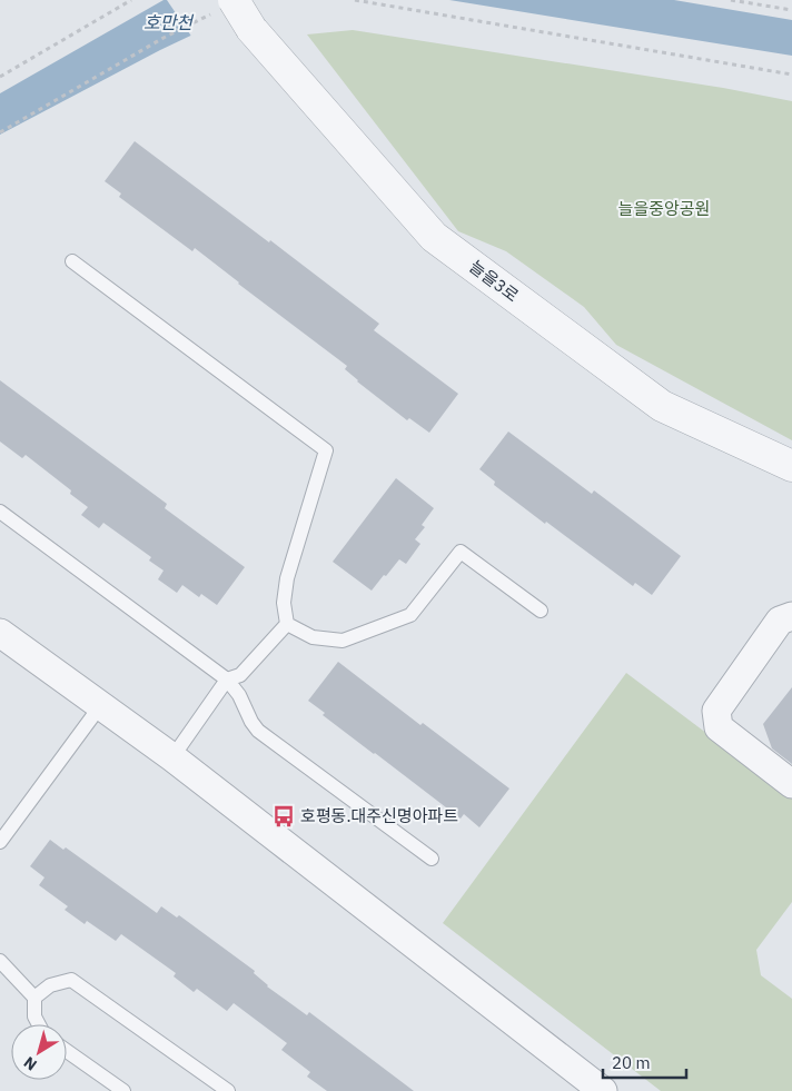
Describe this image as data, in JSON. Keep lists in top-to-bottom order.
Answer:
{
  "streets": {
    "street": ["늘을3로"]
  },
  "water": ["호만천"],
  "parks": ["늘을중앙공원"],
  "places": {
    "bus stop": ["호평동.대주신명아파트"]
  },
  "scale_bar": "20 m",
  "north": "bottom left"
}
